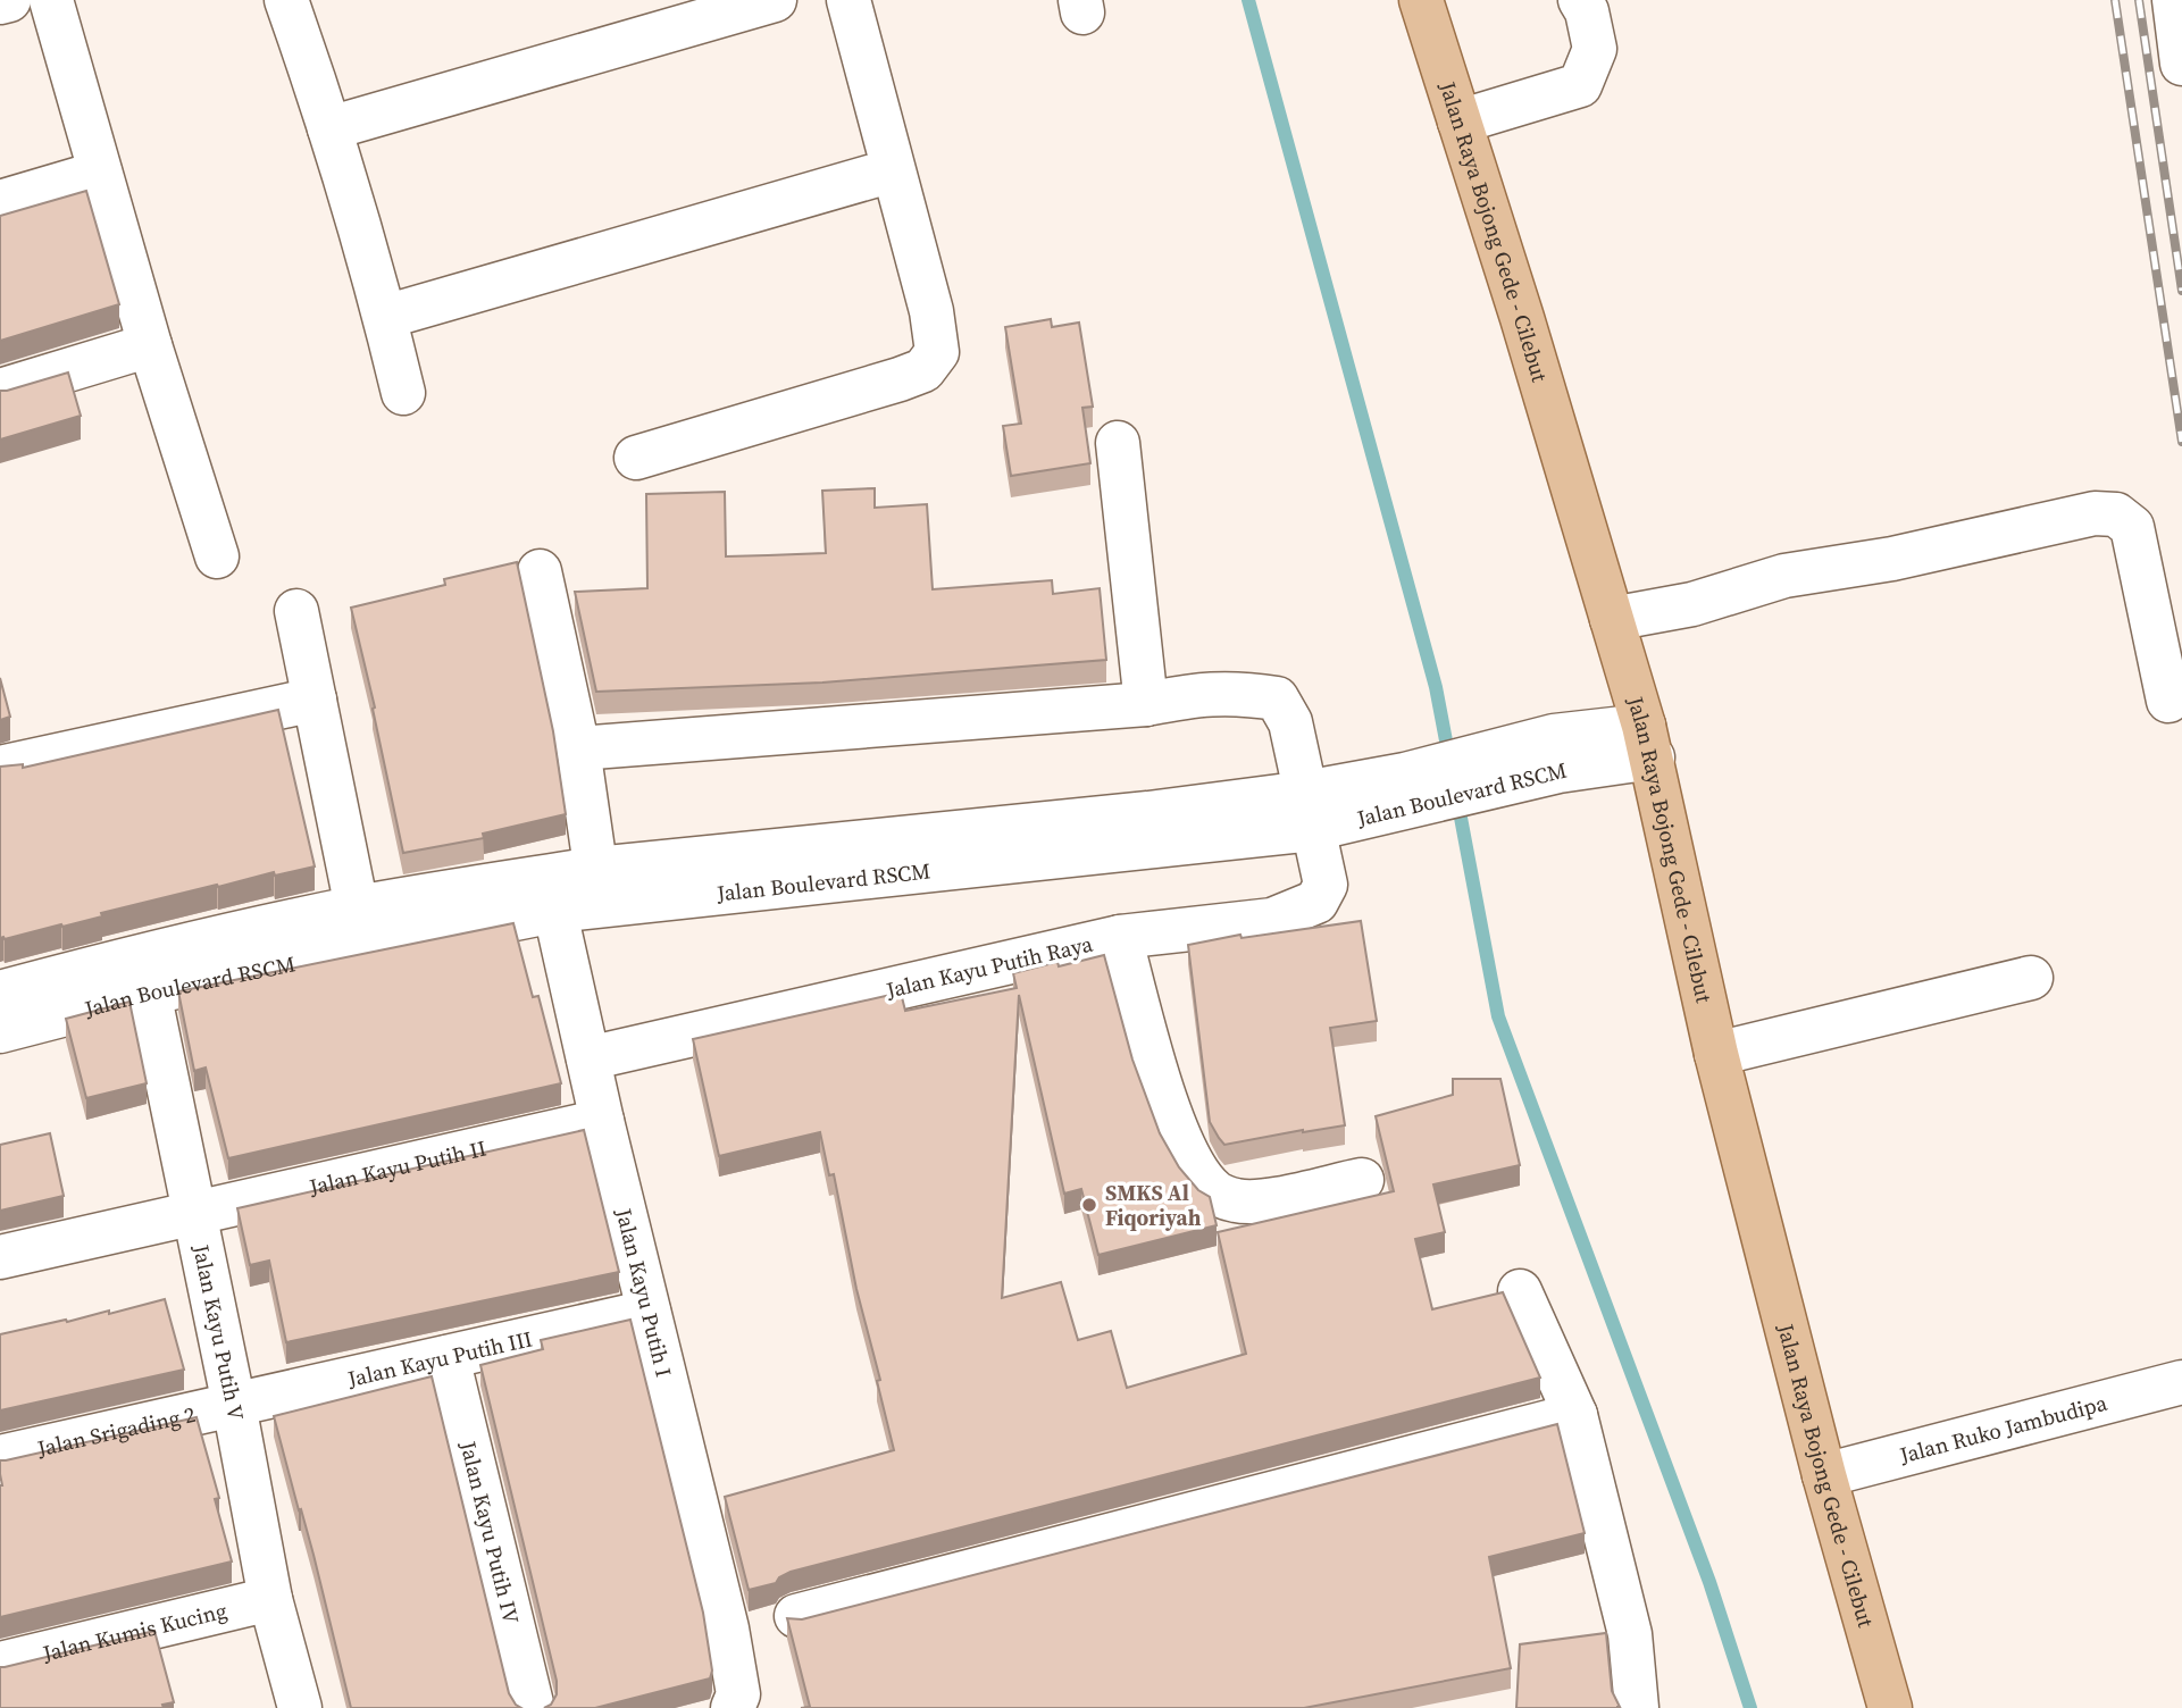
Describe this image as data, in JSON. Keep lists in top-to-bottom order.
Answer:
{
  "streets": {
    "main road": ["Jalan Raya Bojong Gede - Cilebut"],
    "street": [
      "Jalan Boulevard RSCM",
      "Jalan Kayu Putih Raya",
      "Jalan Kayu Putih II",
      "Jalan Kayu Putih I",
      "Jalan Kayu Putih V",
      "Jalan Kayu Putih III",
      "Jalan Ruko Jambudipa",
      "Jalan Srigading 2",
      "Jalan Kayu Putih IV",
      "Jalan Kumis Kucing"
    ]
  },
  "crossings": [
    ["Jalan Raya Bojong Gede - Cilebut", "Jalan Boulevard RSCM"],
    ["Jalan Raya Bojong Gede - Cilebut", "Jalan Ruko Jambudipa"],
    ["Jalan Boulevard RSCM", "Jalan Kayu Putih Raya"],
    ["Jalan Boulevard RSCM", "Jalan Kayu Putih I"],
    ["Jalan Boulevard RSCM", "Jalan Kayu Putih V"],
    ["Jalan Kayu Putih Raya", "Jalan Kayu Putih I"],
    ["Jalan Kayu Putih II", "Jalan Kayu Putih I"],
    ["Jalan Kayu Putih II", "Jalan Kayu Putih V"],
    ["Jalan Kayu Putih I", "Jalan Kayu Putih III"],
    ["Jalan Kayu Putih V", "Jalan Kayu Putih III"],
    ["Jalan Kayu Putih V", "Jalan Srigading 2"],
    ["Jalan Kayu Putih V", "Jalan Kumis Kucing"],
    ["Jalan Kayu Putih III", "Jalan Srigading 2"],
    ["Jalan Kayu Putih III", "Jalan Kayu Putih IV"]
  ],
  "places": ["SMKS Al Fiqoriyah"]
}
